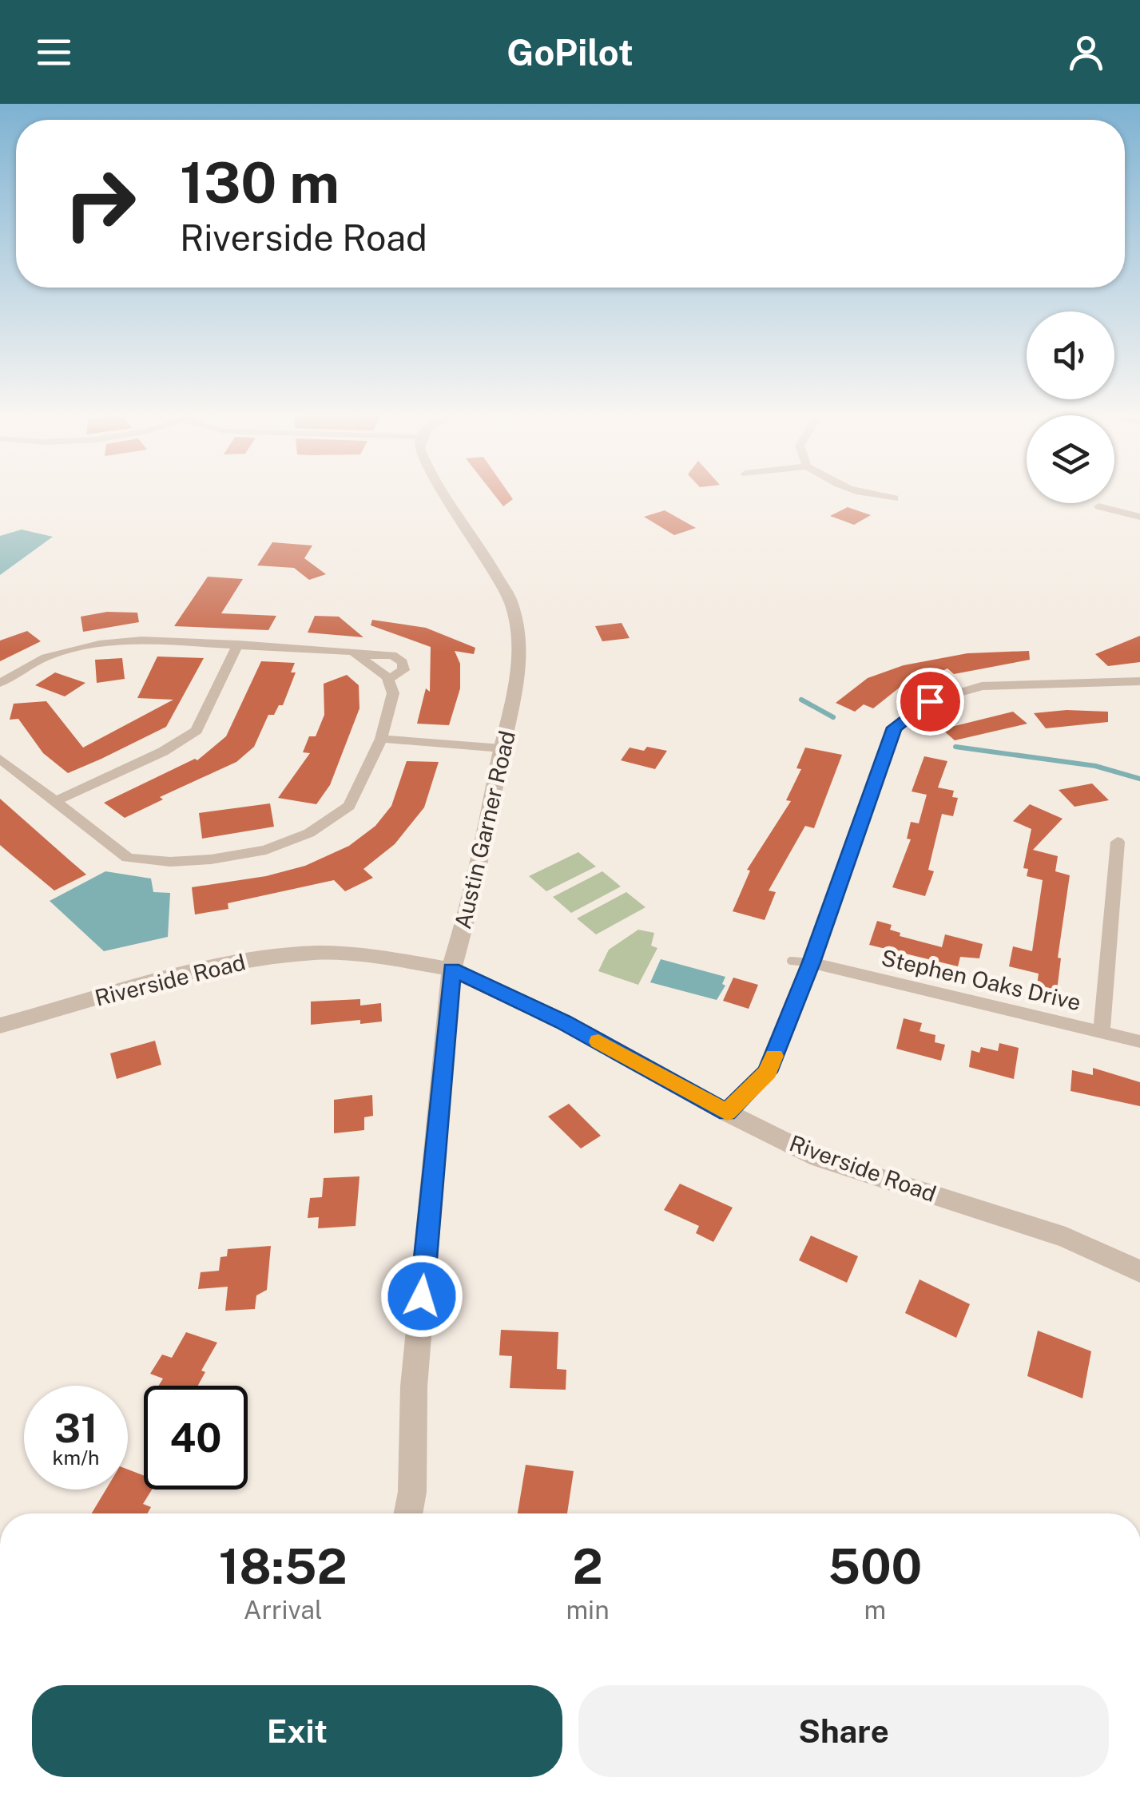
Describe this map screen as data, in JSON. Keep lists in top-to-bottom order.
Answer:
{
  "streets": {
    "street": ["Austin Garner Road", "Riverside Road", "Stephen Oaks Drive"]
  },
  "crossings": [
    ["Austin Garner Road", "Riverside Road"]
  ],
  "page": {
    "header": "GoPilot",
    "turn": ["130 m", "Riverside Road"],
    "speed": "31 km/h",
    "limit": "40",
    "eta": [
      "18:52",
      "Arrival",
      "2",
      "min",
      "500",
      "m"
    ],
    "buttons": ["Exit", "Share"]
  }
}
